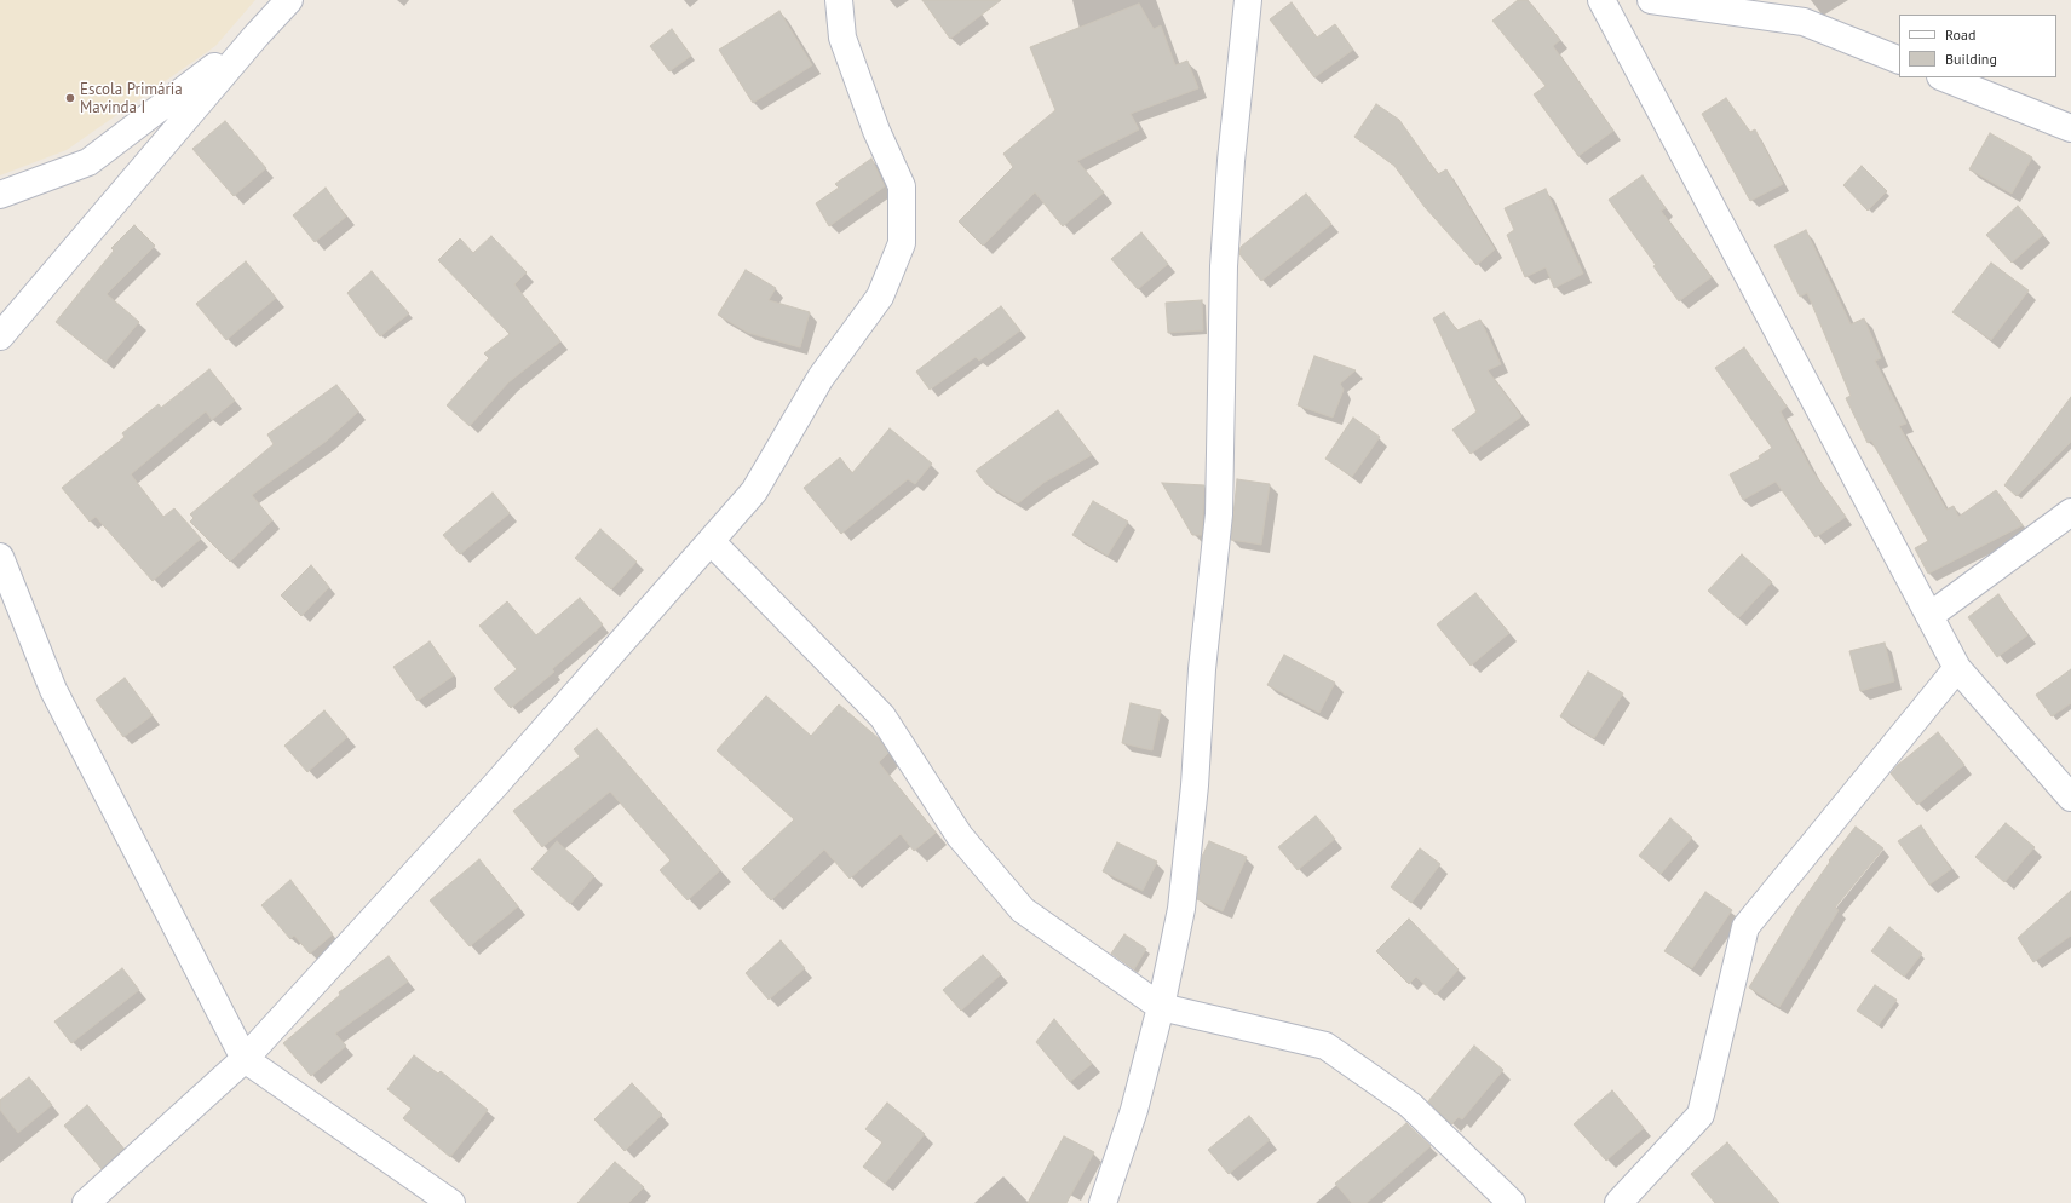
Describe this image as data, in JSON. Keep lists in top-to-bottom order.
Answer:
{
  "places": ["Escola Primária Mavinda I"],
  "legend": ["Road", "Building"]
}
